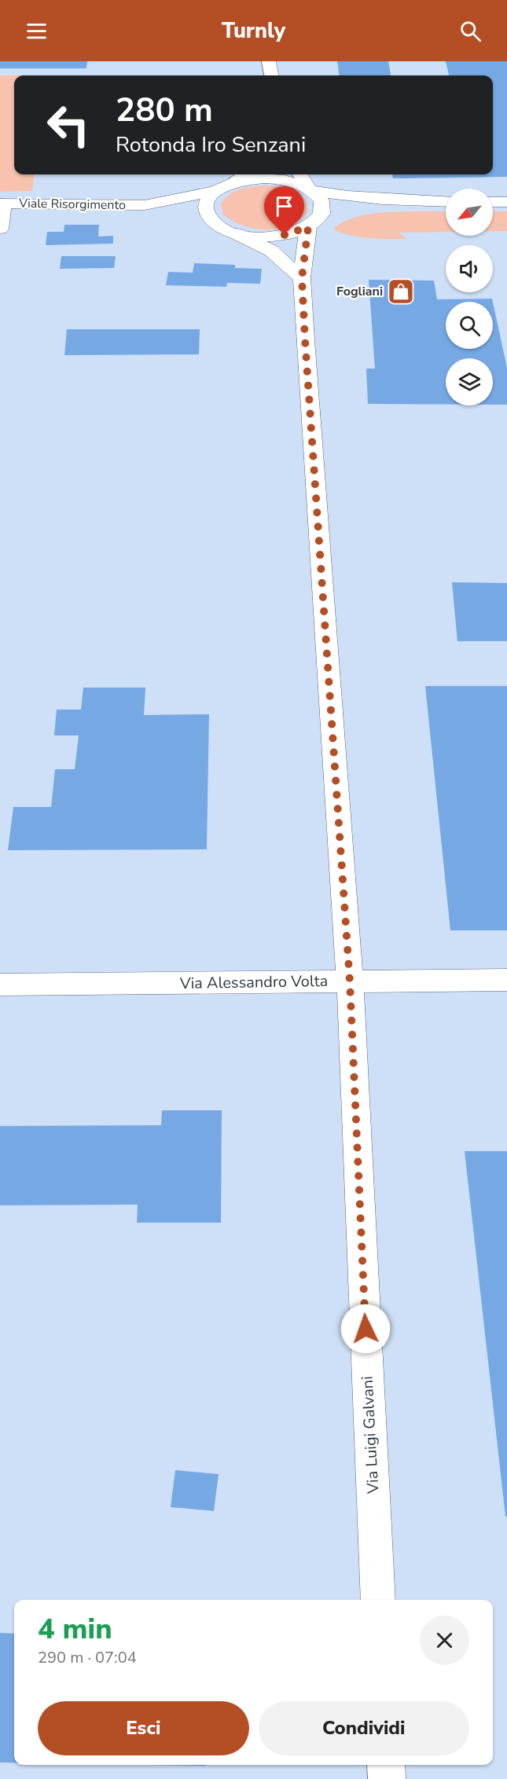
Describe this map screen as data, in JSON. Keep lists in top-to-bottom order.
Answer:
{
  "streets": {
    "street": ["Viale Risorgimento", "Via Alessandro Volta", "Via Luigi Galvani"]
  },
  "crossings": [
    ["Via Alessandro Volta", "Via Luigi Galvani"]
  ],
  "places": {
    "shop": ["Fogliani"]
  },
  "north": "bottom left",
  "page": {
    "header": "Turnly",
    "turn": ["280 m", "Rotonda Iro Senzani"],
    "heading": ["4 min", "290 m · 07:04"],
    "buttons": ["Esci", "Condividi"]
  }
}
